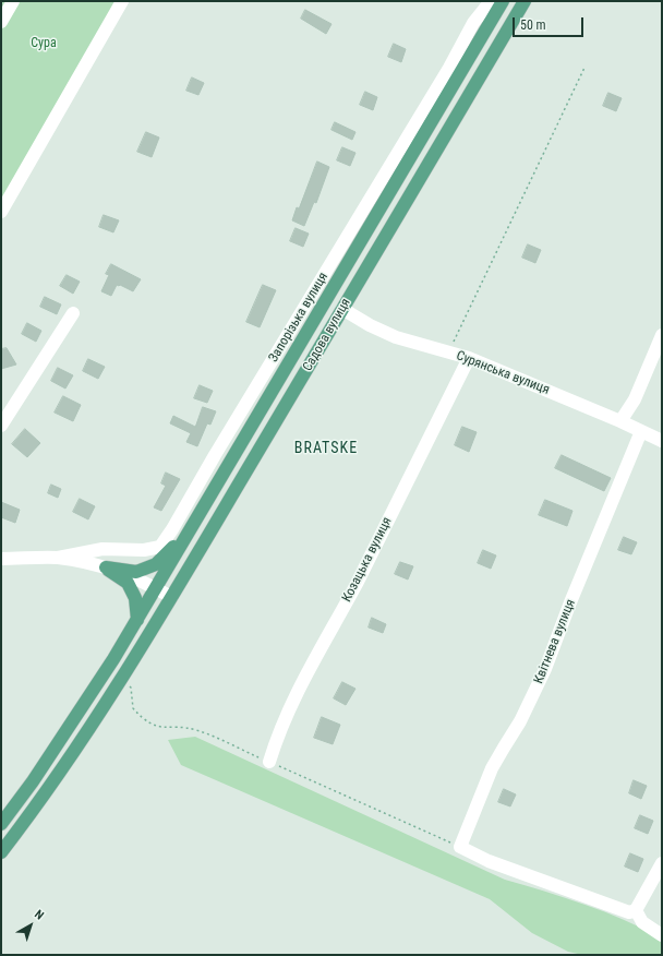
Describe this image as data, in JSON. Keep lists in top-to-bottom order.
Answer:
{
  "streets": {
    "main road": ["Садова вулиця"],
    "street": [
      "Запорізька вулиця",
      "Сурянська вулиця",
      "Козацька вулиця",
      "Квітнева вулиця"
    ]
  },
  "crossings": [
    ["Садова вулиця", "Сурянська вулиця"],
    ["Сурянська вулиця", "Козацька вулиця"],
    ["Сурянська вулиця", "Квітнева вулиця"]
  ],
  "districts": ["BRATSKE"],
  "parks": ["Сура"],
  "scale_bar": "50 m",
  "north": "top right"
}
